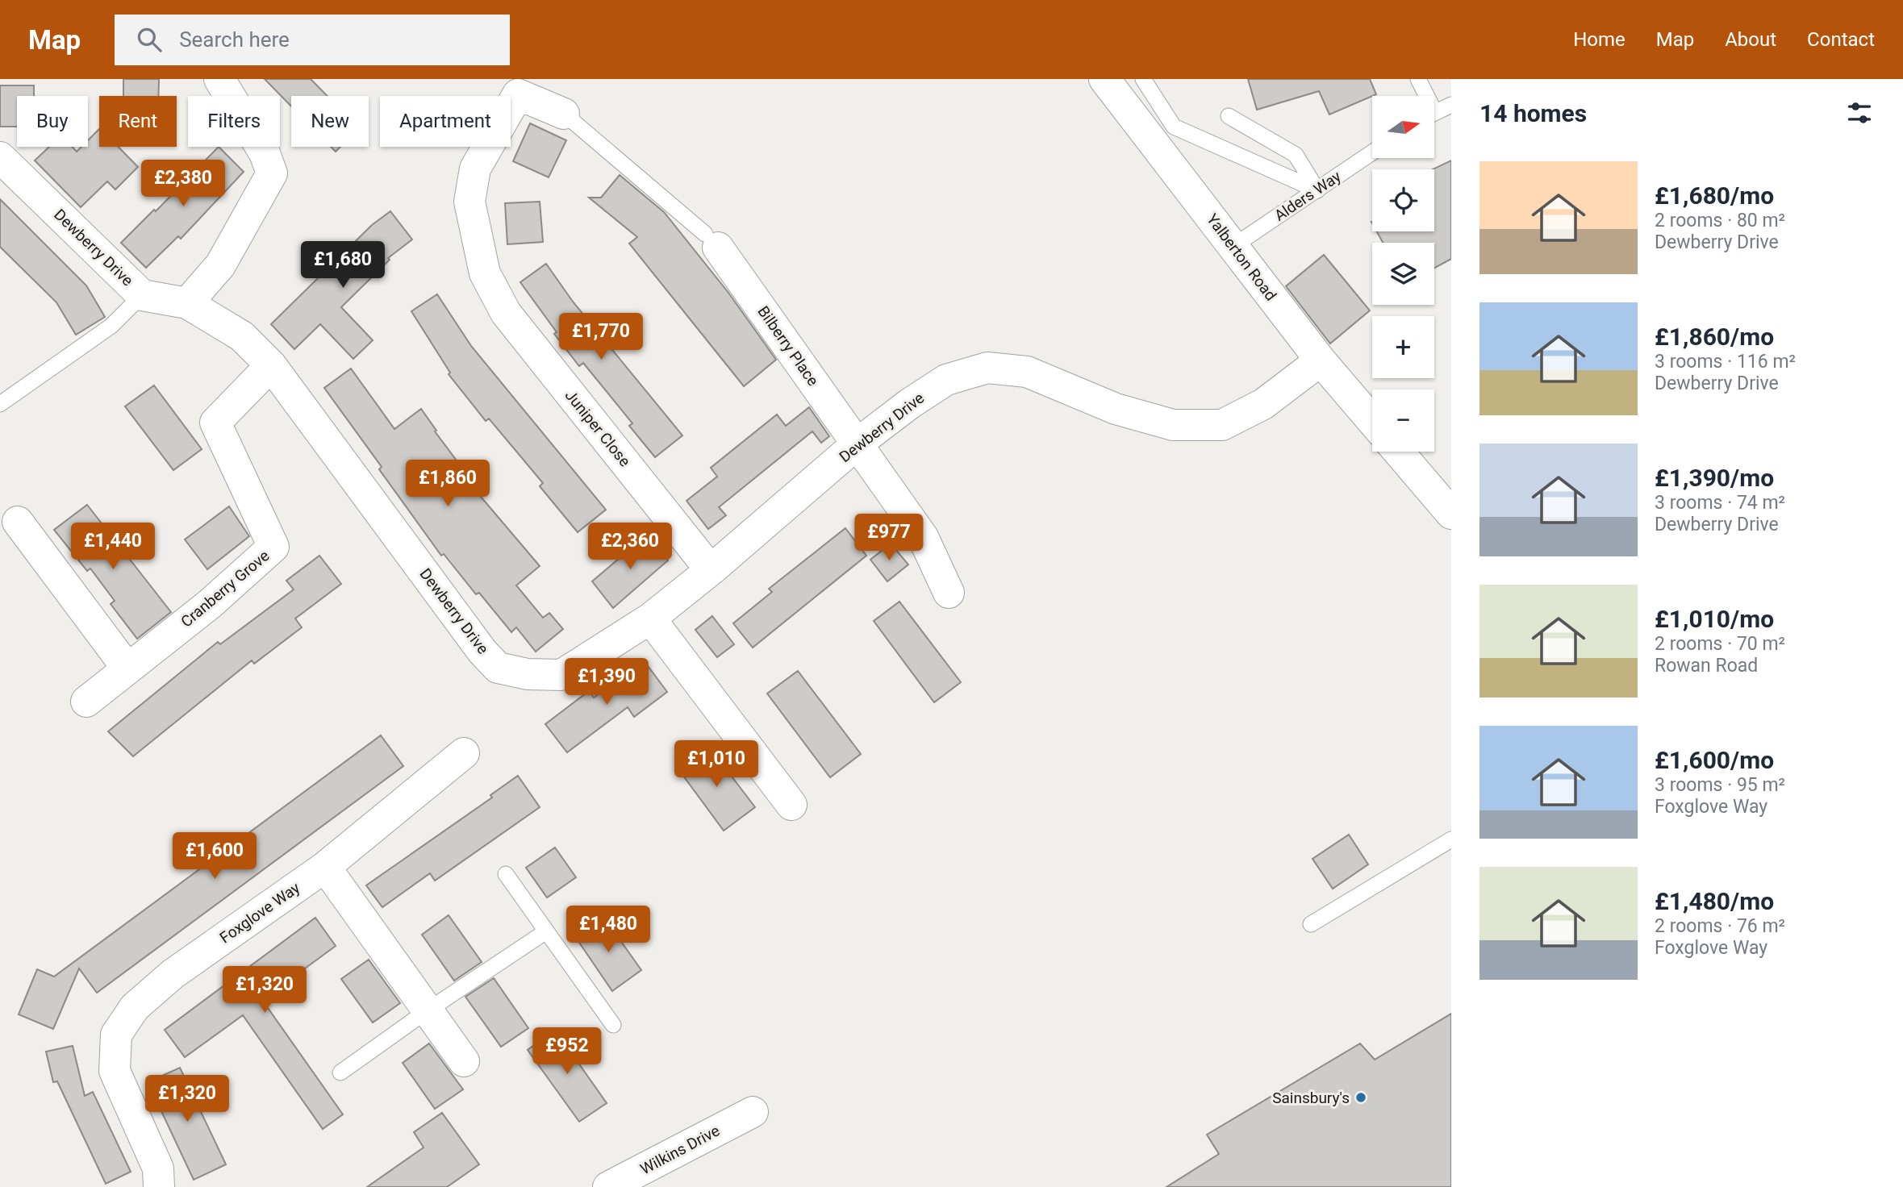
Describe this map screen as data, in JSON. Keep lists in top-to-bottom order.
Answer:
{
  "streets": {
    "street": [
      "Dewberry Drive",
      "Yalberton Road",
      "Bilberry Place",
      "Juniper Close",
      "Cranberry Grove",
      "Foxglove Way",
      "Wilkins Drive"
    ],
    "lane": ["Alders Way"]
  },
  "crossings": [
    ["Alders Way", "Yalberton Road"],
    ["Dewberry Drive", "Yalberton Road"],
    ["Dewberry Drive", "Bilberry Place"],
    ["Dewberry Drive", "Juniper Close"],
    ["Dewberry Drive", "Cranberry Grove"],
    ["Bilberry Place", "Juniper Close"]
  ],
  "places": ["Sainsbury's"],
  "north": "right",
  "page": {
    "header": "Map",
    "search": "Search here",
    "nav": [
      "Home",
      "Map",
      "About",
      "Contact"
    ],
    "heading": "14 homes",
    "map_buttons": ["+", "−"],
    "chip": [
      "Buy",
      "Rent",
      "Filters",
      "New",
      "Apartment"
    ],
    "list": [
      {
        "name": "£1,680/mo",
        "note": "2 rooms · 80 m² · Dewberry Drive"
      },
      {
        "name": "£1,860/mo",
        "note": "3 rooms · 116 m² · Dewberry Drive"
      },
      {
        "name": "£1,390/mo",
        "note": "3 rooms · 74 m² · Dewberry Drive"
      },
      {
        "name": "£1,010/mo",
        "note": "2 rooms · 70 m² · Rowan Road"
      },
      {
        "name": "£1,600/mo",
        "note": "3 rooms · 95 m² · Foxglove Way"
      },
      {
        "name": "£1,480/mo",
        "note": "2 rooms · 76 m² · Foxglove Way"
      }
    ],
    "price": [
      "£2,380",
      "£1,680",
      "£1,770",
      "£1,860",
      "£977",
      "£1,440",
      "£2,360",
      "£1,390",
      "£1,010",
      "£1,600",
      "£1,480",
      "£1,320",
      "£952",
      "£1,320"
    ]
  }
}
